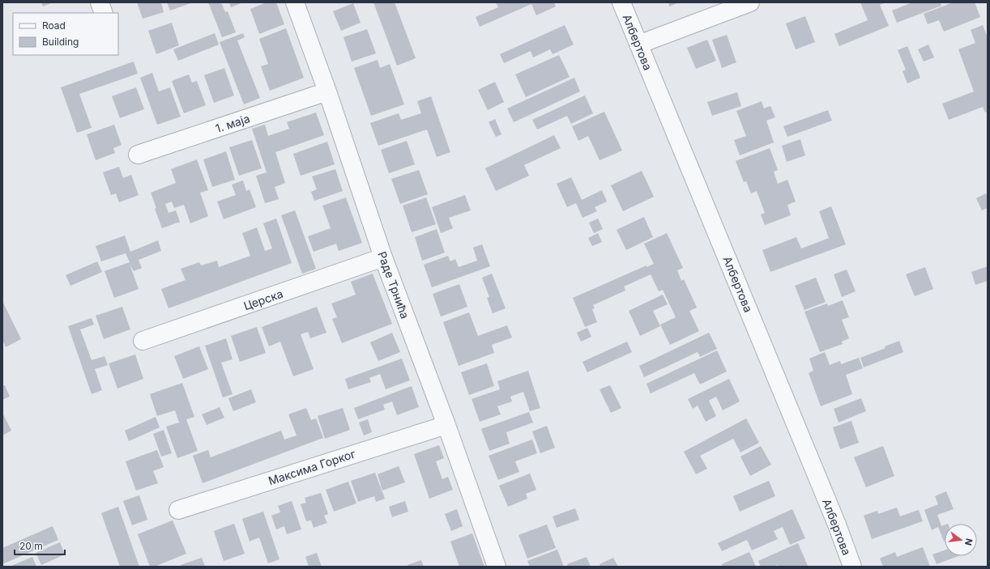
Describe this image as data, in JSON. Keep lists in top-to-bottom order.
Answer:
{
  "streets": {
    "street": [
      "Албертова",
      "1. маја",
      "Раде Трнића",
      "Церска",
      "Максима Горког"
    ]
  },
  "crossings": [
    ["1. маја", "Раде Трнића"],
    ["Раде Трнића", "Церска"],
    ["Раде Трнића", "Максима Горког"]
  ],
  "legend": ["Road", "Building"],
  "scale_bar": "20 m",
  "north": "right"
}
